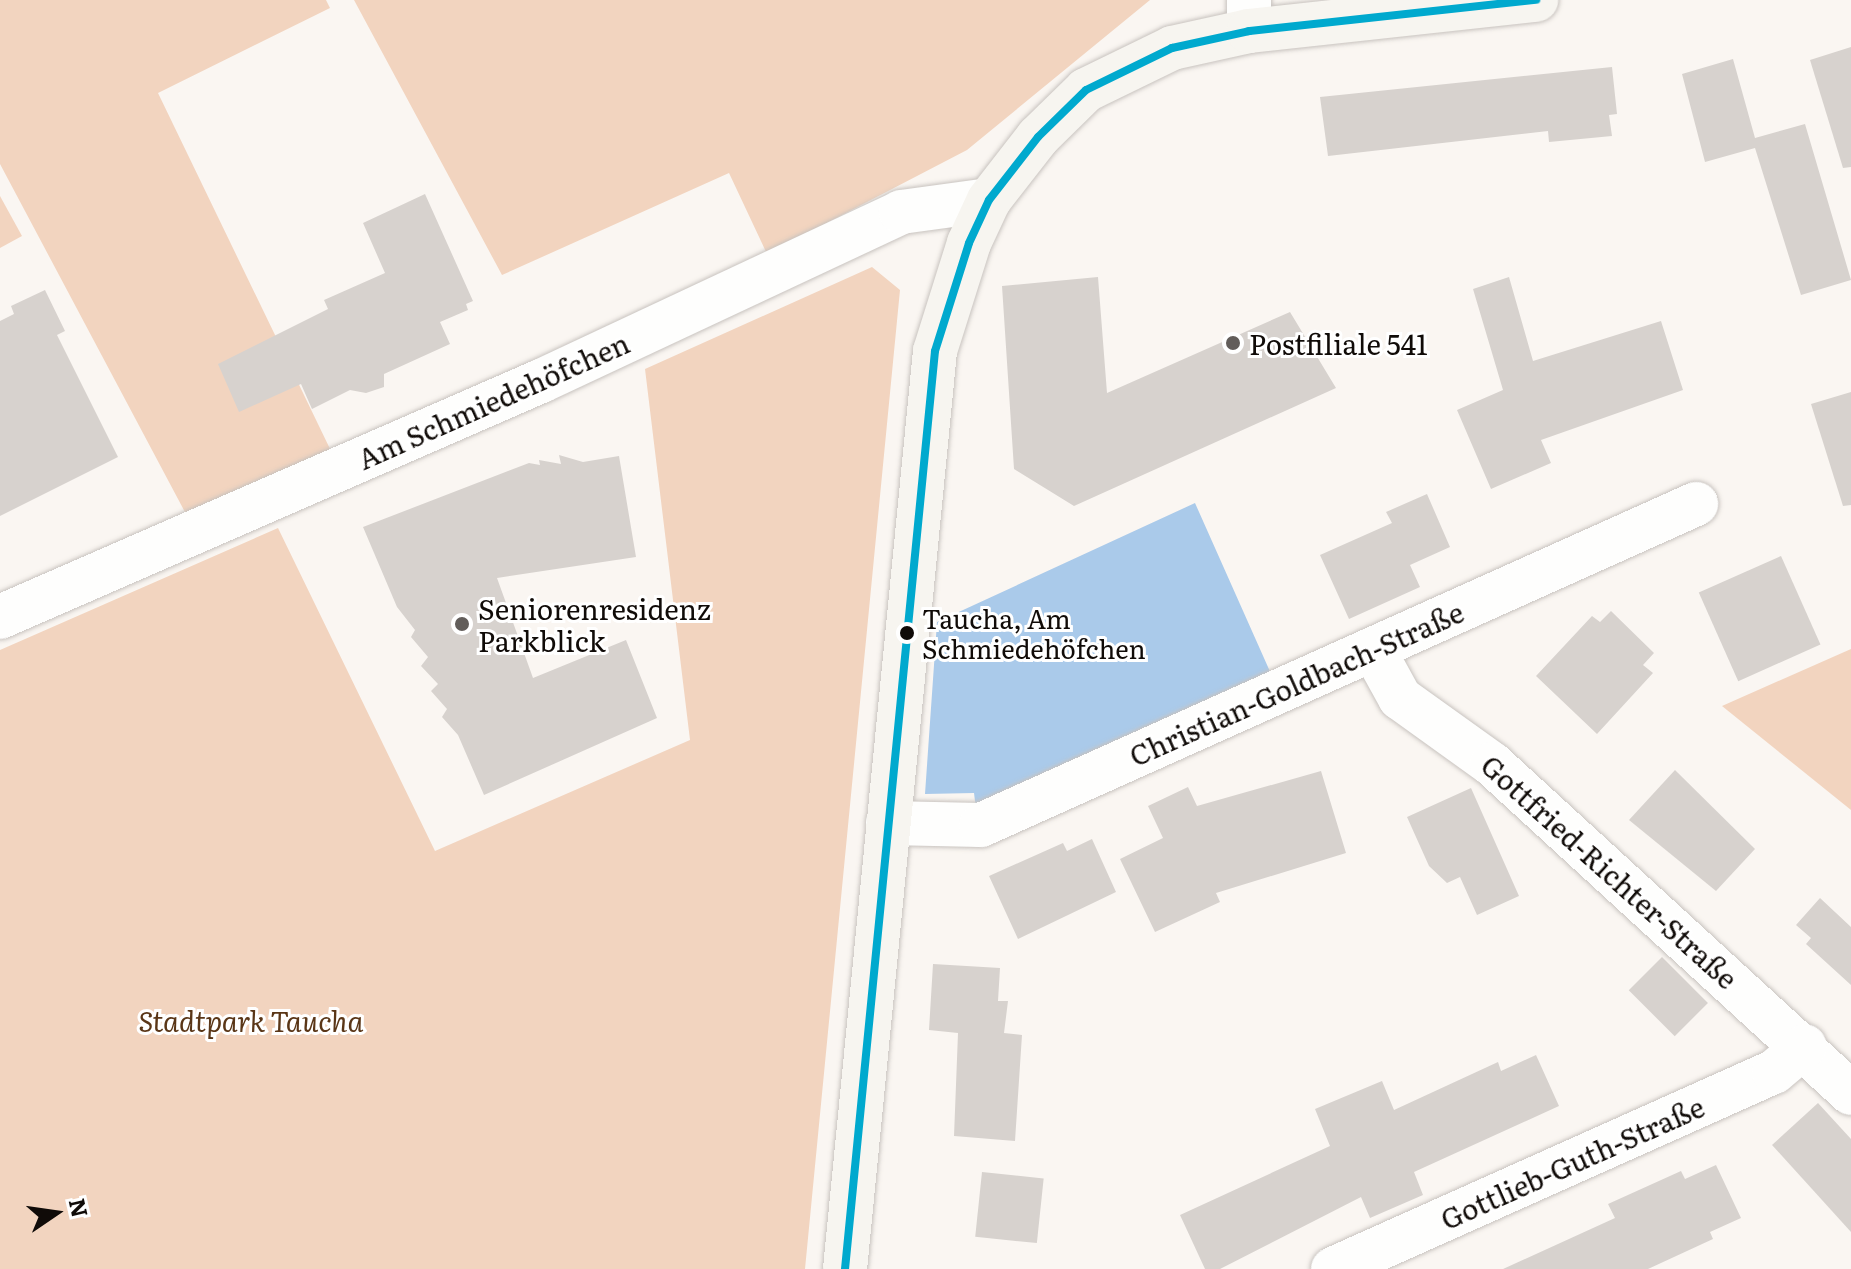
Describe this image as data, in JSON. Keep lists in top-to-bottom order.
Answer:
{
  "streets": {
    "street": [
      "Am Schmiedehöfchen",
      "Christian-Goldbach-Straße",
      "Gottfried-Richter-Straße",
      "Gottlieb-Guth-Straße"
    ]
  },
  "crossings": [
    ["Christian-Goldbach-Straße", "Gottfried-Richter-Straße"],
    ["Gottfried-Richter-Straße", "Gottlieb-Guth-Straße"]
  ],
  "parks": ["Stadtpark Taucha"],
  "places": ["Postfiliale 541", "Seniorenresidenz Parkblick", "Taucha, Am Schmiedehöfchen"],
  "north": "right"
}
